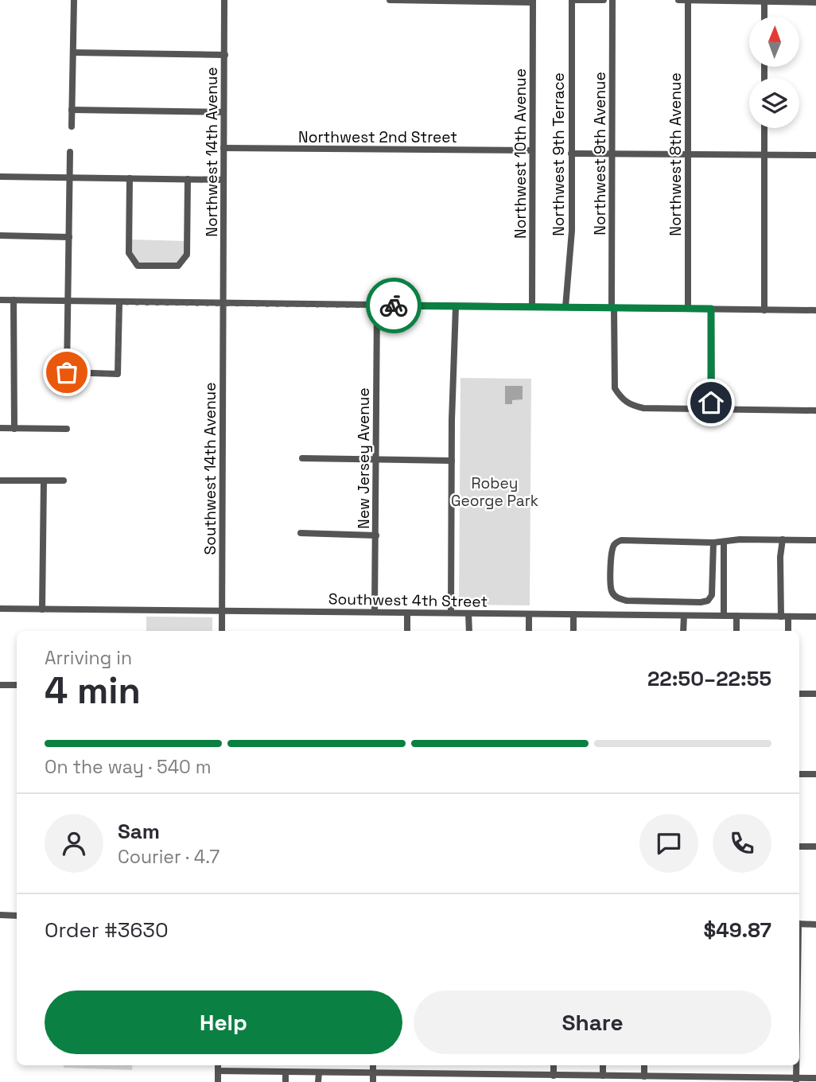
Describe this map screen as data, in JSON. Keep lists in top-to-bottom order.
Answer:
{
  "streets": {
    "street": [
      "Northwest 2nd Street",
      "Northwest 14th Avenue",
      "Northwest 10th Avenue",
      "Northwest 9th Avenue",
      "Northwest 9th Terrace",
      "Northwest 8th Avenue",
      "New Jersey Avenue",
      "Southwest 14th Avenue",
      "Southwest 4th Street"
    ]
  },
  "crossings": [
    ["Northwest 2nd Street", "Northwest 14th Avenue"],
    ["Northwest 2nd Street", "Northwest 10th Avenue"],
    ["Northwest 14th Avenue", "Southwest 14th Avenue"],
    ["New Jersey Avenue", "Southwest 4th Street"],
    ["Southwest 14th Avenue", "Southwest 4th Street"]
  ],
  "parks": ["Robey George Park"],
  "north": "top",
  "page": {
    "heading": ["4 min", "Arriving in", "22:50–22:55"],
    "panel": [
      "Sam",
      "Courier · 4.7",
      "Order #3630",
      "$49.87"
    ],
    "bar": "On the way · 540 m",
    "buttons": ["Help", "Share"]
  }
}
